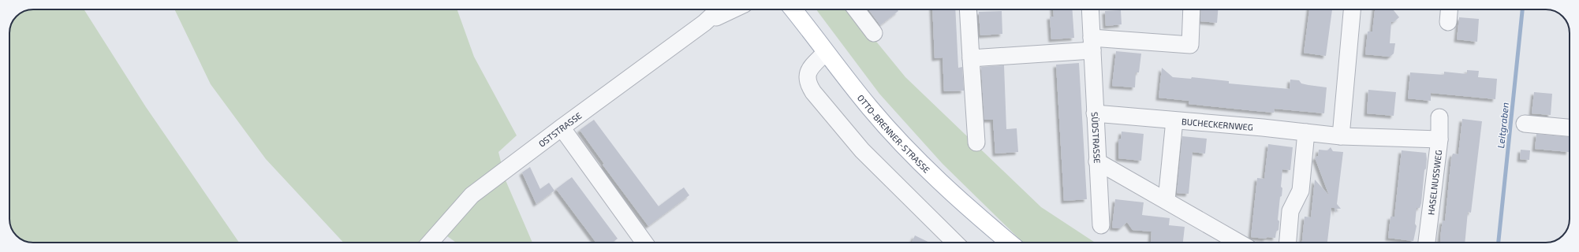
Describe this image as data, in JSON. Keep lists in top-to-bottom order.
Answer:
{
  "streets": {
    "main road": ["OTTO-BRENNER-STRASSE"],
    "street": [
      "BUCHECKERNWEG",
      "OSTSTRASSE",
      "SÜDSTRASSE",
      "HASELNUSSWEG"
    ]
  },
  "crossings": [
    ["BUCHECKERNWEG", "SÜDSTRASSE"],
    ["BUCHECKERNWEG", "HASELNUSSWEG"]
  ],
  "water": ["Leitgraben"]
}
